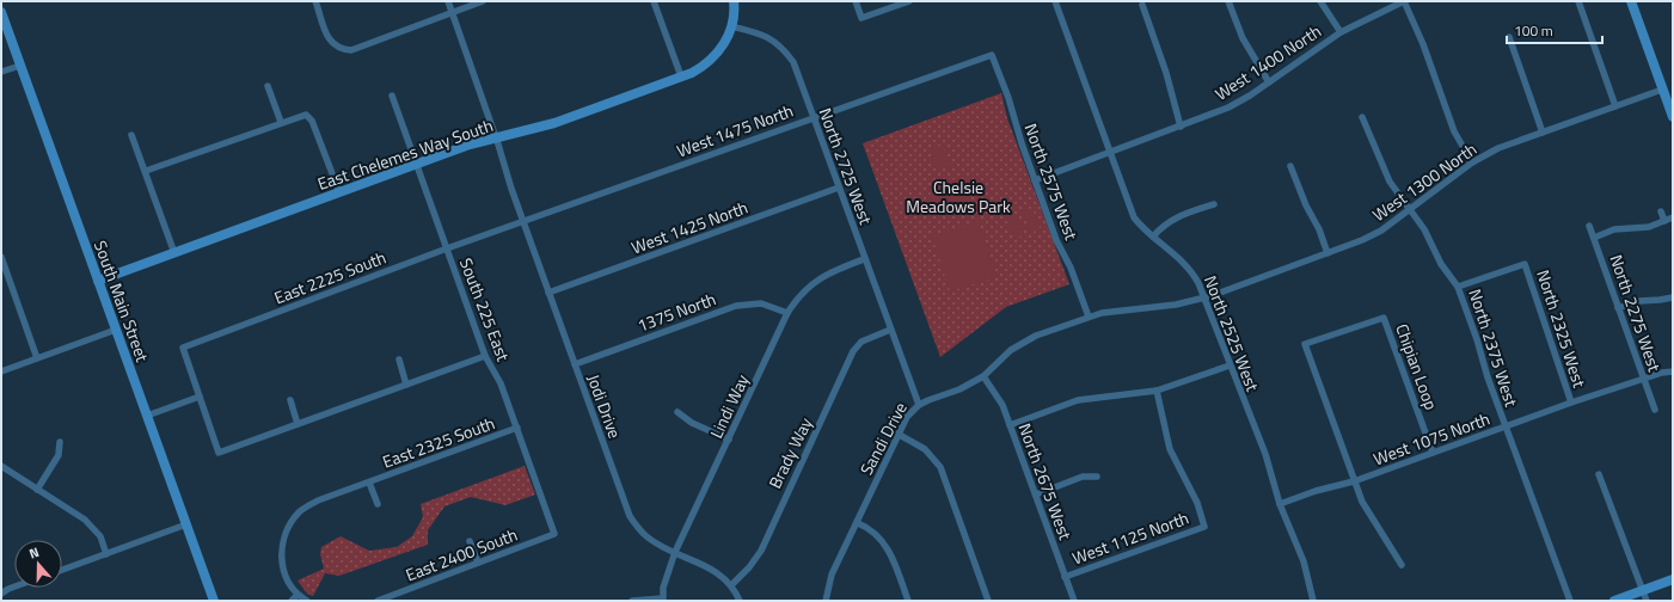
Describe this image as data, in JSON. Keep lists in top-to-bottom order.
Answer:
{
  "streets": {
    "street": [
      "West 1400 North",
      "West 1475 North",
      "East Chelemes Way South",
      "North 2725 West",
      "North 2575 West",
      "West 1300 North",
      "West 1425 North",
      "East 2225 South",
      "South Main Street",
      "South 225 East",
      "1375 North",
      "North 2275 West",
      "North 2325 West",
      "North 2525 West",
      "North 2375 West",
      "Chipian Loop",
      "Jodi Drive",
      "Lindi Way",
      "Sandi Drive",
      "West 1075 North",
      "East 2325 South",
      "Brady Way",
      "North 2675 West",
      "West 1125 North",
      "East 2400 South"
    ]
  },
  "crossings": [
    ["West 1400 North", "North 2575 West"],
    ["West 1400 North", "North 2525 West"],
    ["West 1475 North", "North 2725 West"],
    ["West 1475 North", "North 2575 West"],
    ["West 1475 North", "East 2225 South"],
    ["West 1475 North", "Jodi Drive"],
    ["East Chelemes Way South", "North 2725 West"],
    ["East Chelemes Way South", "South Main Street"],
    ["East Chelemes Way South", "South 225 East"],
    ["East Chelemes Way South", "Jodi Drive"],
    ["North 2725 West", "West 1425 North"],
    ["North 2725 West", "Lindi Way"],
    ["North 2725 West", "Sandi Drive"],
    ["North 2575 West", "West 1300 North"],
    ["West 1300 North", "North 2525 West"],
    ["West 1300 North", "North 2375 West"],
    ["West 1300 North", "Sandi Drive"],
    ["West 1300 North", "North 2675 West"],
    ["West 1425 North", "Jodi Drive"],
    ["East 2225 South", "South 225 East"],
    ["South 225 East", "East 2325 South"],
    ["South 225 East", "East 2400 South"],
    ["1375 North", "Jodi Drive"],
    ["1375 North", "Lindi Way"],
    ["North 2275 West", "West 1075 North"],
    ["North 2325 West", "North 2375 West"],
    ["North 2325 West", "West 1075 North"],
    ["North 2525 West", "West 1075 North"],
    ["North 2375 West", "West 1075 North"],
    ["Chipian Loop", "West 1075 North"],
    ["Jodi Drive", "Lindi Way"],
    ["Jodi Drive", "Brady Way"],
    ["Lindi Way", "Sandi Drive"],
    ["Sandi Drive", "Brady Way"],
    ["North 2675 West", "West 1125 North"]
  ],
  "parks": ["Chelsie Meadows Park"],
  "scale_bar": "100 m",
  "north": "top"
}
